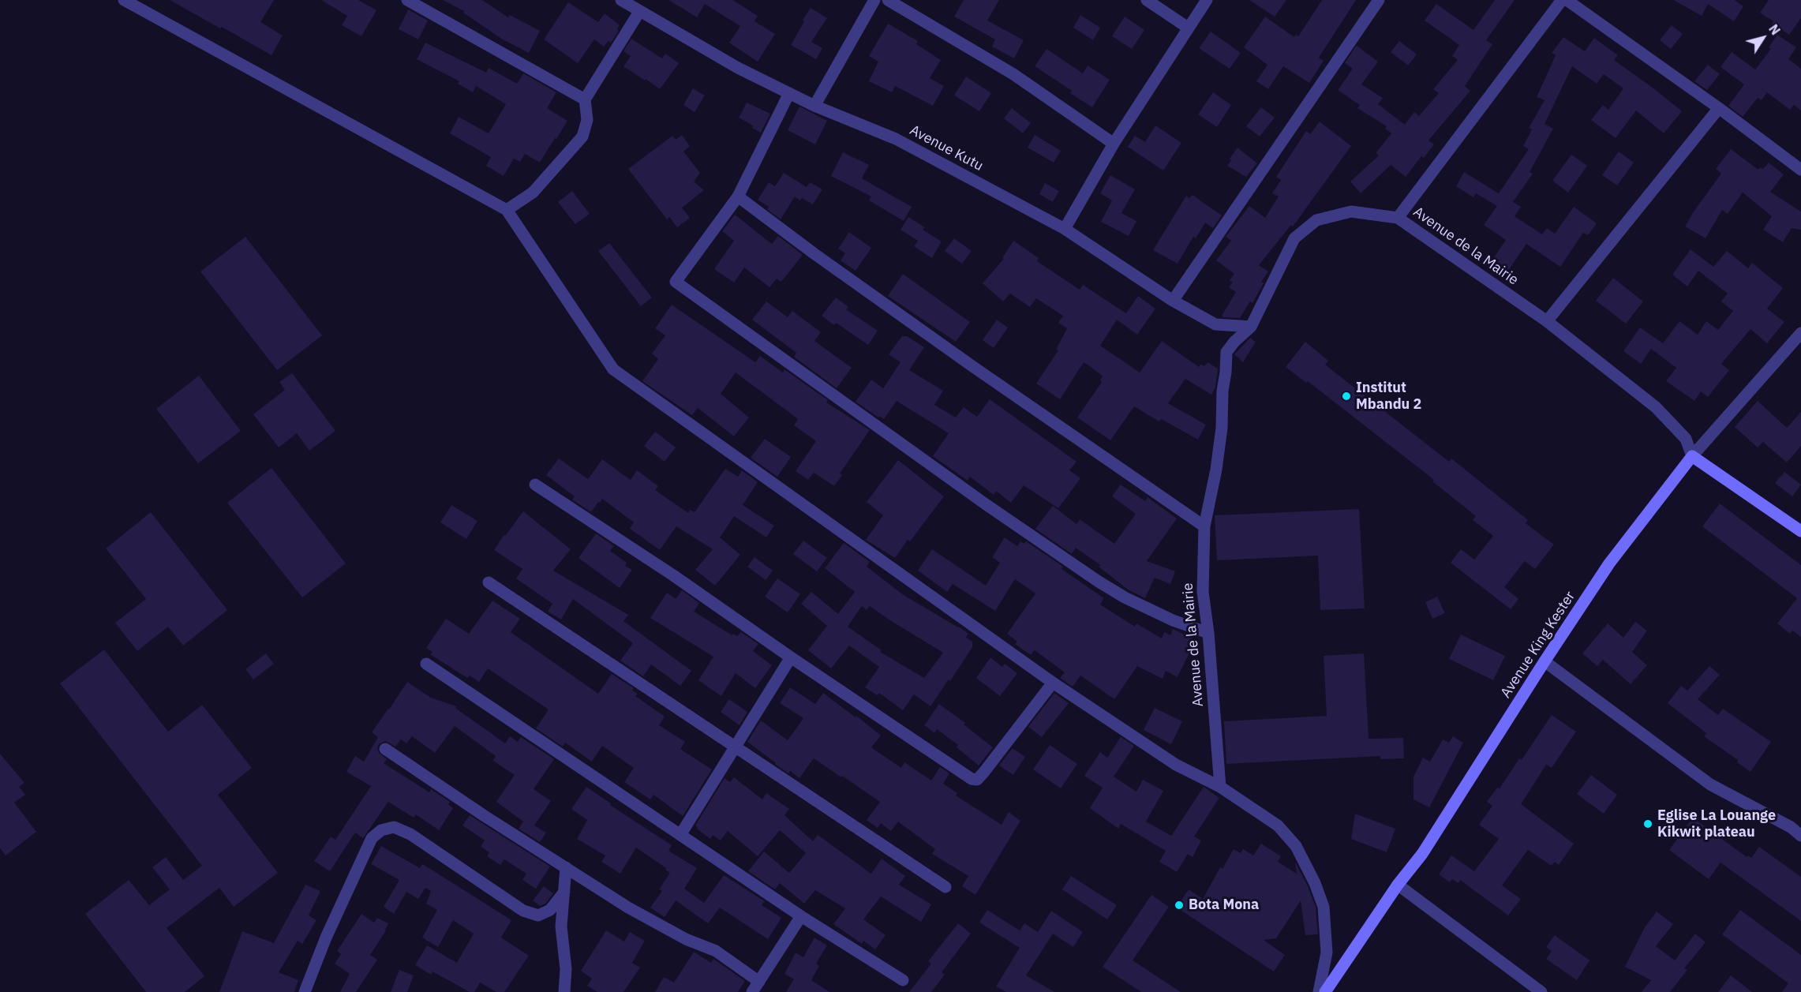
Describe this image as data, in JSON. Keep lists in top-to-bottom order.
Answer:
{
  "streets": {
    "street": ["Avenue Kutu", "Avenue de la Mairie", "Avenue King Kester"]
  },
  "crossings": [
    ["Avenue Kutu", "Avenue de la Mairie"],
    ["Avenue de la Mairie", "Avenue King Kester"]
  ],
  "places": ["Institut Mbandu 2", "Eglise La Louange Kikwit plateau", "Bota Mona"],
  "north": "top right"
}
